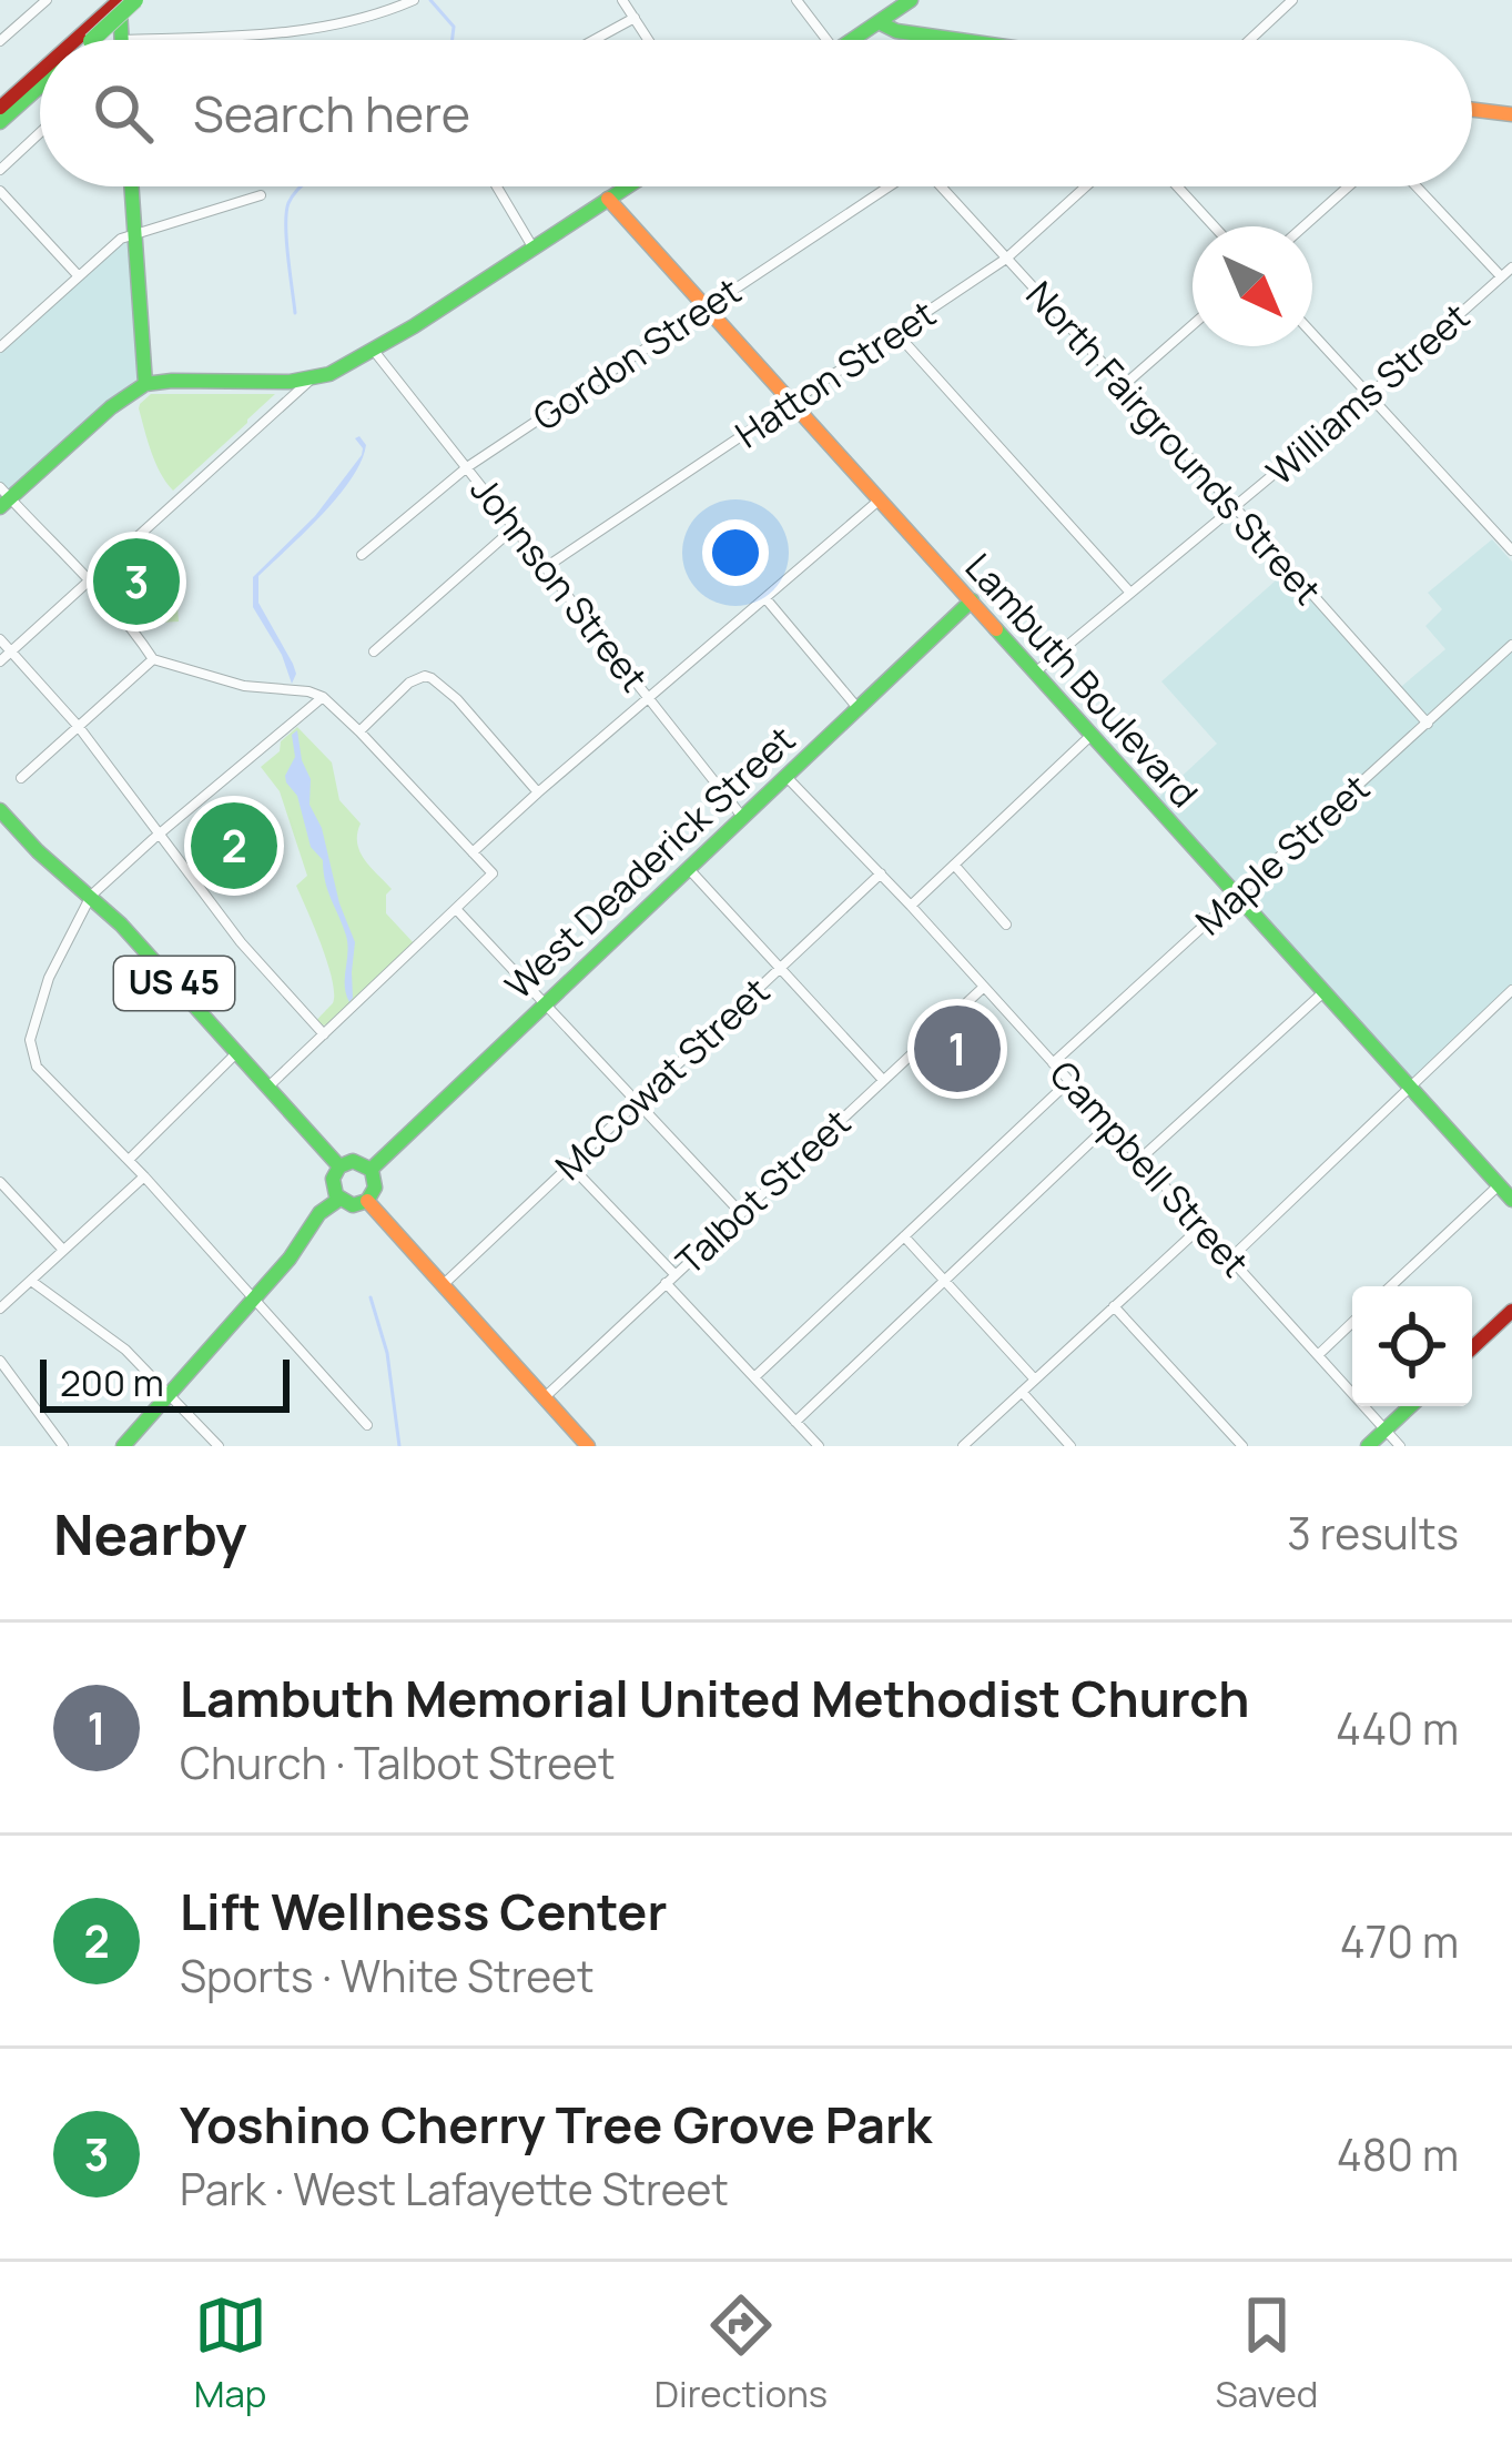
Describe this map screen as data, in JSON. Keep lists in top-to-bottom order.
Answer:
{
  "streets": {
    "main road": ["Lambuth Boulevard", "West Deaderick Street", "US 45"],
    "street": [
      "Gordon Street",
      "Hatton Street",
      "Williams Street",
      "North Fairgrounds Street",
      "Johnson Street",
      "Maple Street",
      "McCowat Street",
      "Campbell Street",
      "Talbot Street"
    ]
  },
  "crossings": [
    ["Gordon Street", "Johnson Street"],
    ["Gordon Street", "Lambuth Boulevard"],
    ["Hatton Street", "North Fairgrounds Street"],
    ["Hatton Street", "Johnson Street"],
    ["Hatton Street", "Lambuth Boulevard"],
    ["Williams Street", "North Fairgrounds Street"],
    ["Williams Street", "Lambuth Boulevard"],
    ["North Fairgrounds Street", "Maple Street"],
    ["Johnson Street", "West Deaderick Street"],
    ["Lambuth Boulevard", "Maple Street"],
    ["Lambuth Boulevard", "West Deaderick Street"],
    ["Maple Street", "Campbell Street"],
    ["West Deaderick Street", "US 45"],
    ["West Deaderick Street", "Campbell Street"],
    ["McCowat Street", "Campbell Street"],
    ["Campbell Street", "Talbot Street"]
  ],
  "scale_bar": "200 m",
  "north": "bottom right",
  "page": {
    "search": "Search here",
    "pins": ["3", "2", "1"],
    "scale": "200 m",
    "heading": ["Nearby", "3 results"],
    "list": [
      {
        "mark": "1",
        "name": "Lambuth Memorial United Methodist Church",
        "note": "Church · Talbot Street",
        "value": "440 m"
      },
      {
        "mark": "2",
        "name": "Lift Wellness Center",
        "note": "Sports · White Street",
        "value": "470 m"
      },
      {
        "mark": "3",
        "name": "Yoshino Cherry Tree Grove Park",
        "note": "Park · West Lafayette Street",
        "value": "480 m"
      }
    ],
    "nav": ["Map", "Directions", "Saved"]
  }
}
